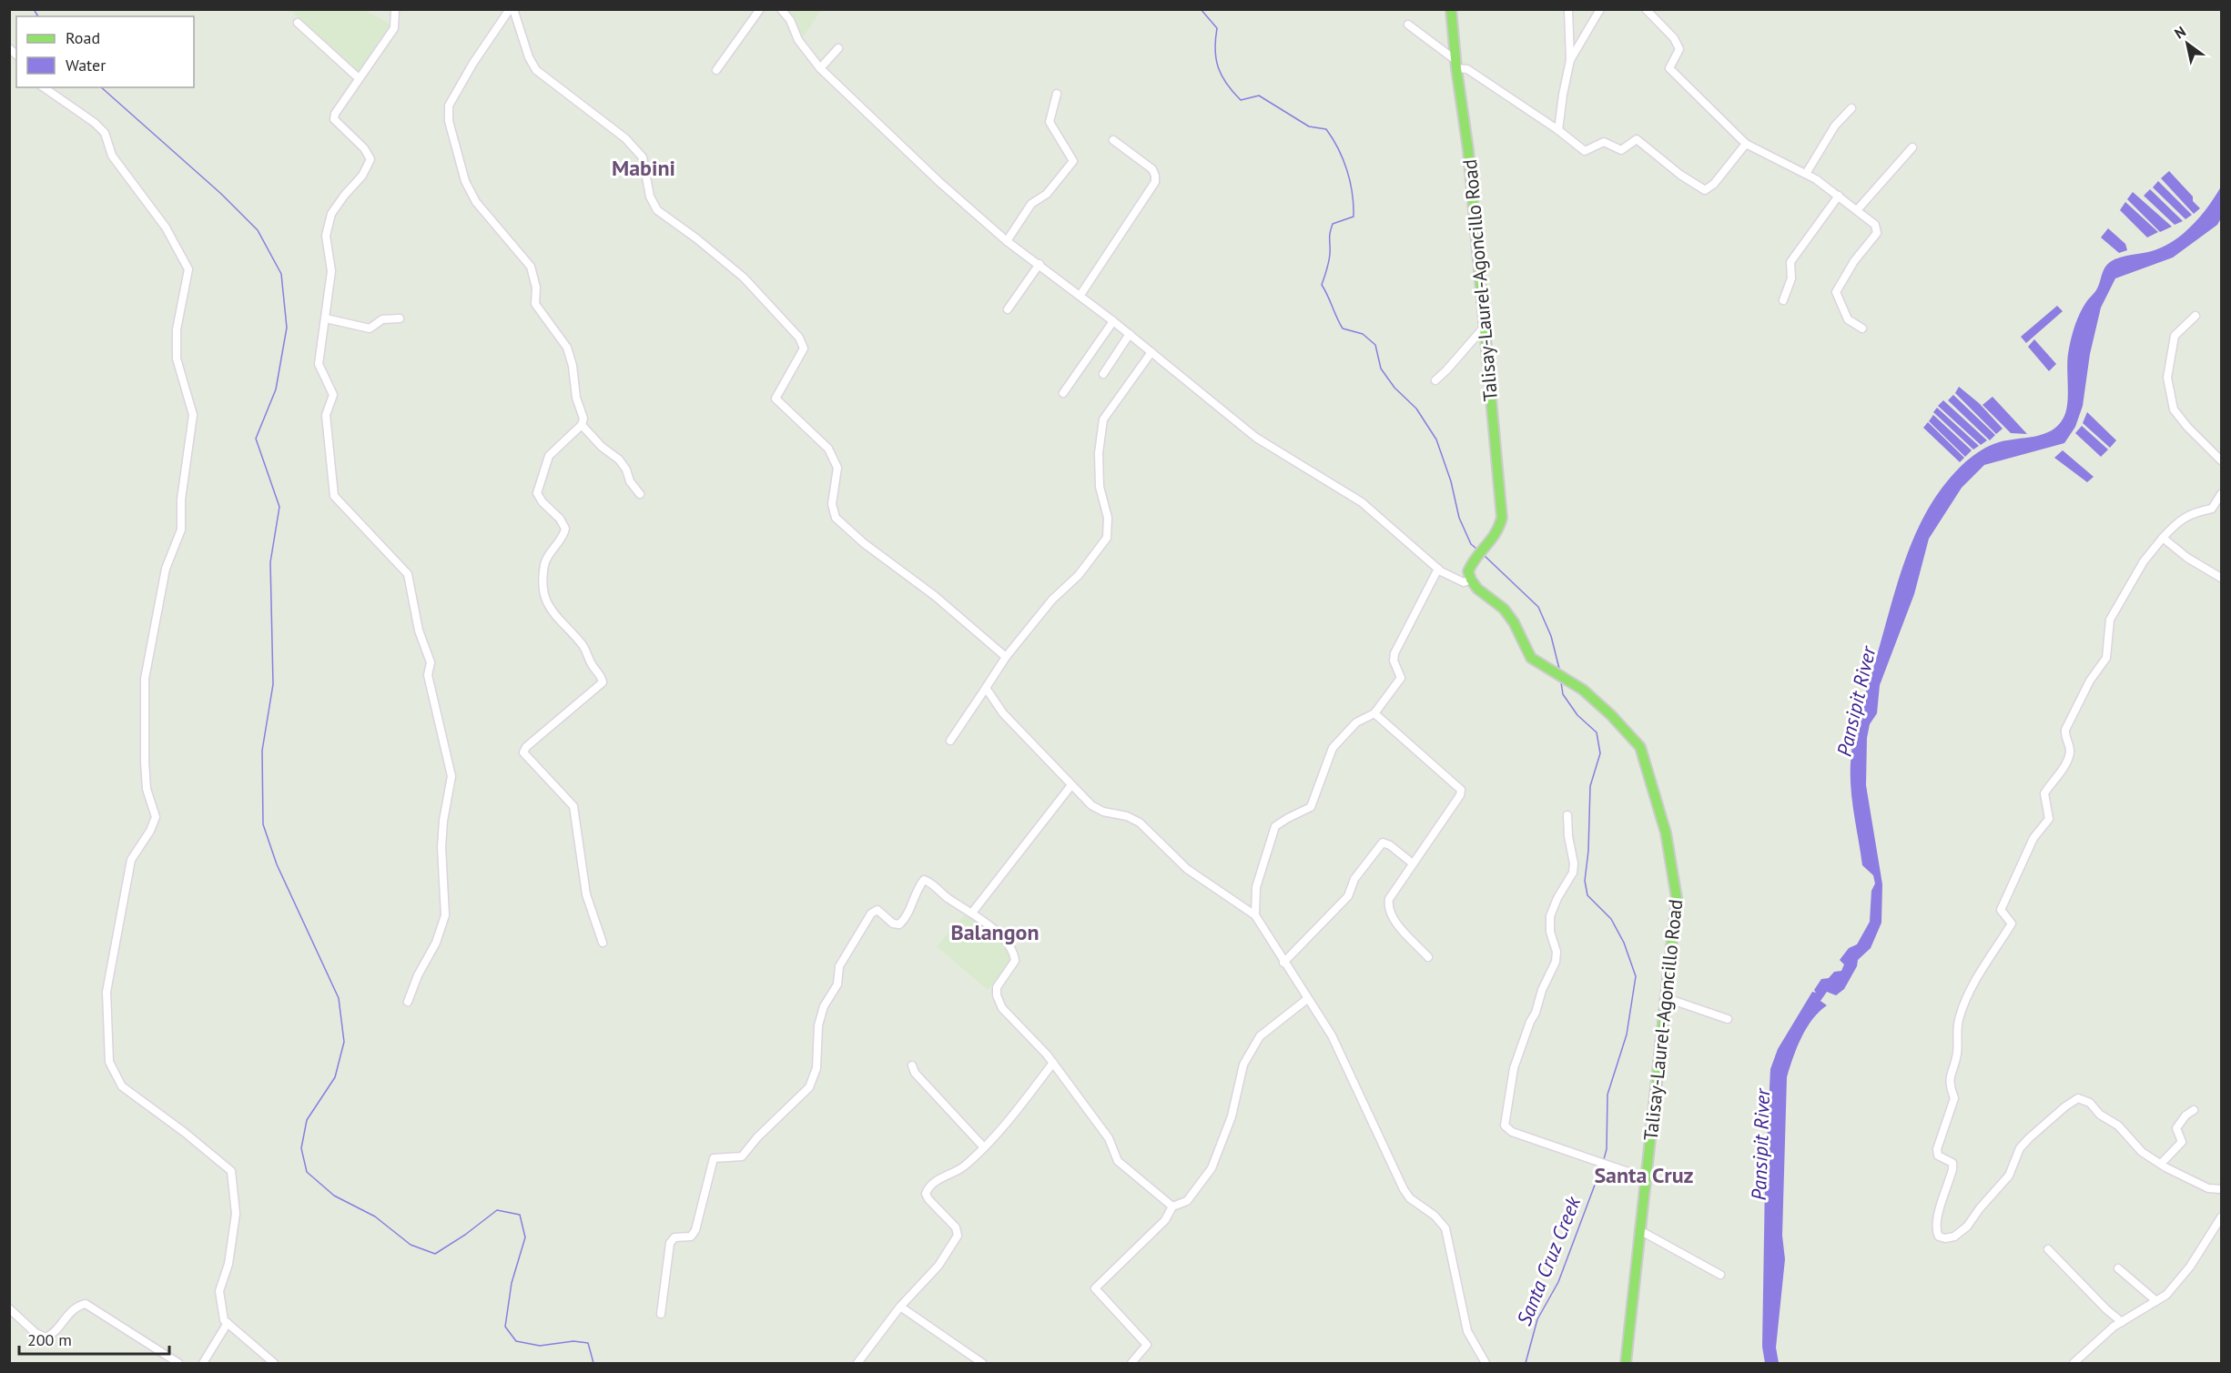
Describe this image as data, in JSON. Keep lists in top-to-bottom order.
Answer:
{
  "streets": {
    "main road": ["Talisay-Laurel-Agoncillo Road"]
  },
  "districts": ["Mabini", "Balangon", "Santa Cruz"],
  "water": ["Pansipit River", "Santa Cruz Creek"],
  "legend": ["Road", "Water"],
  "scale_bar": "200 m",
  "north": "top left"
}
